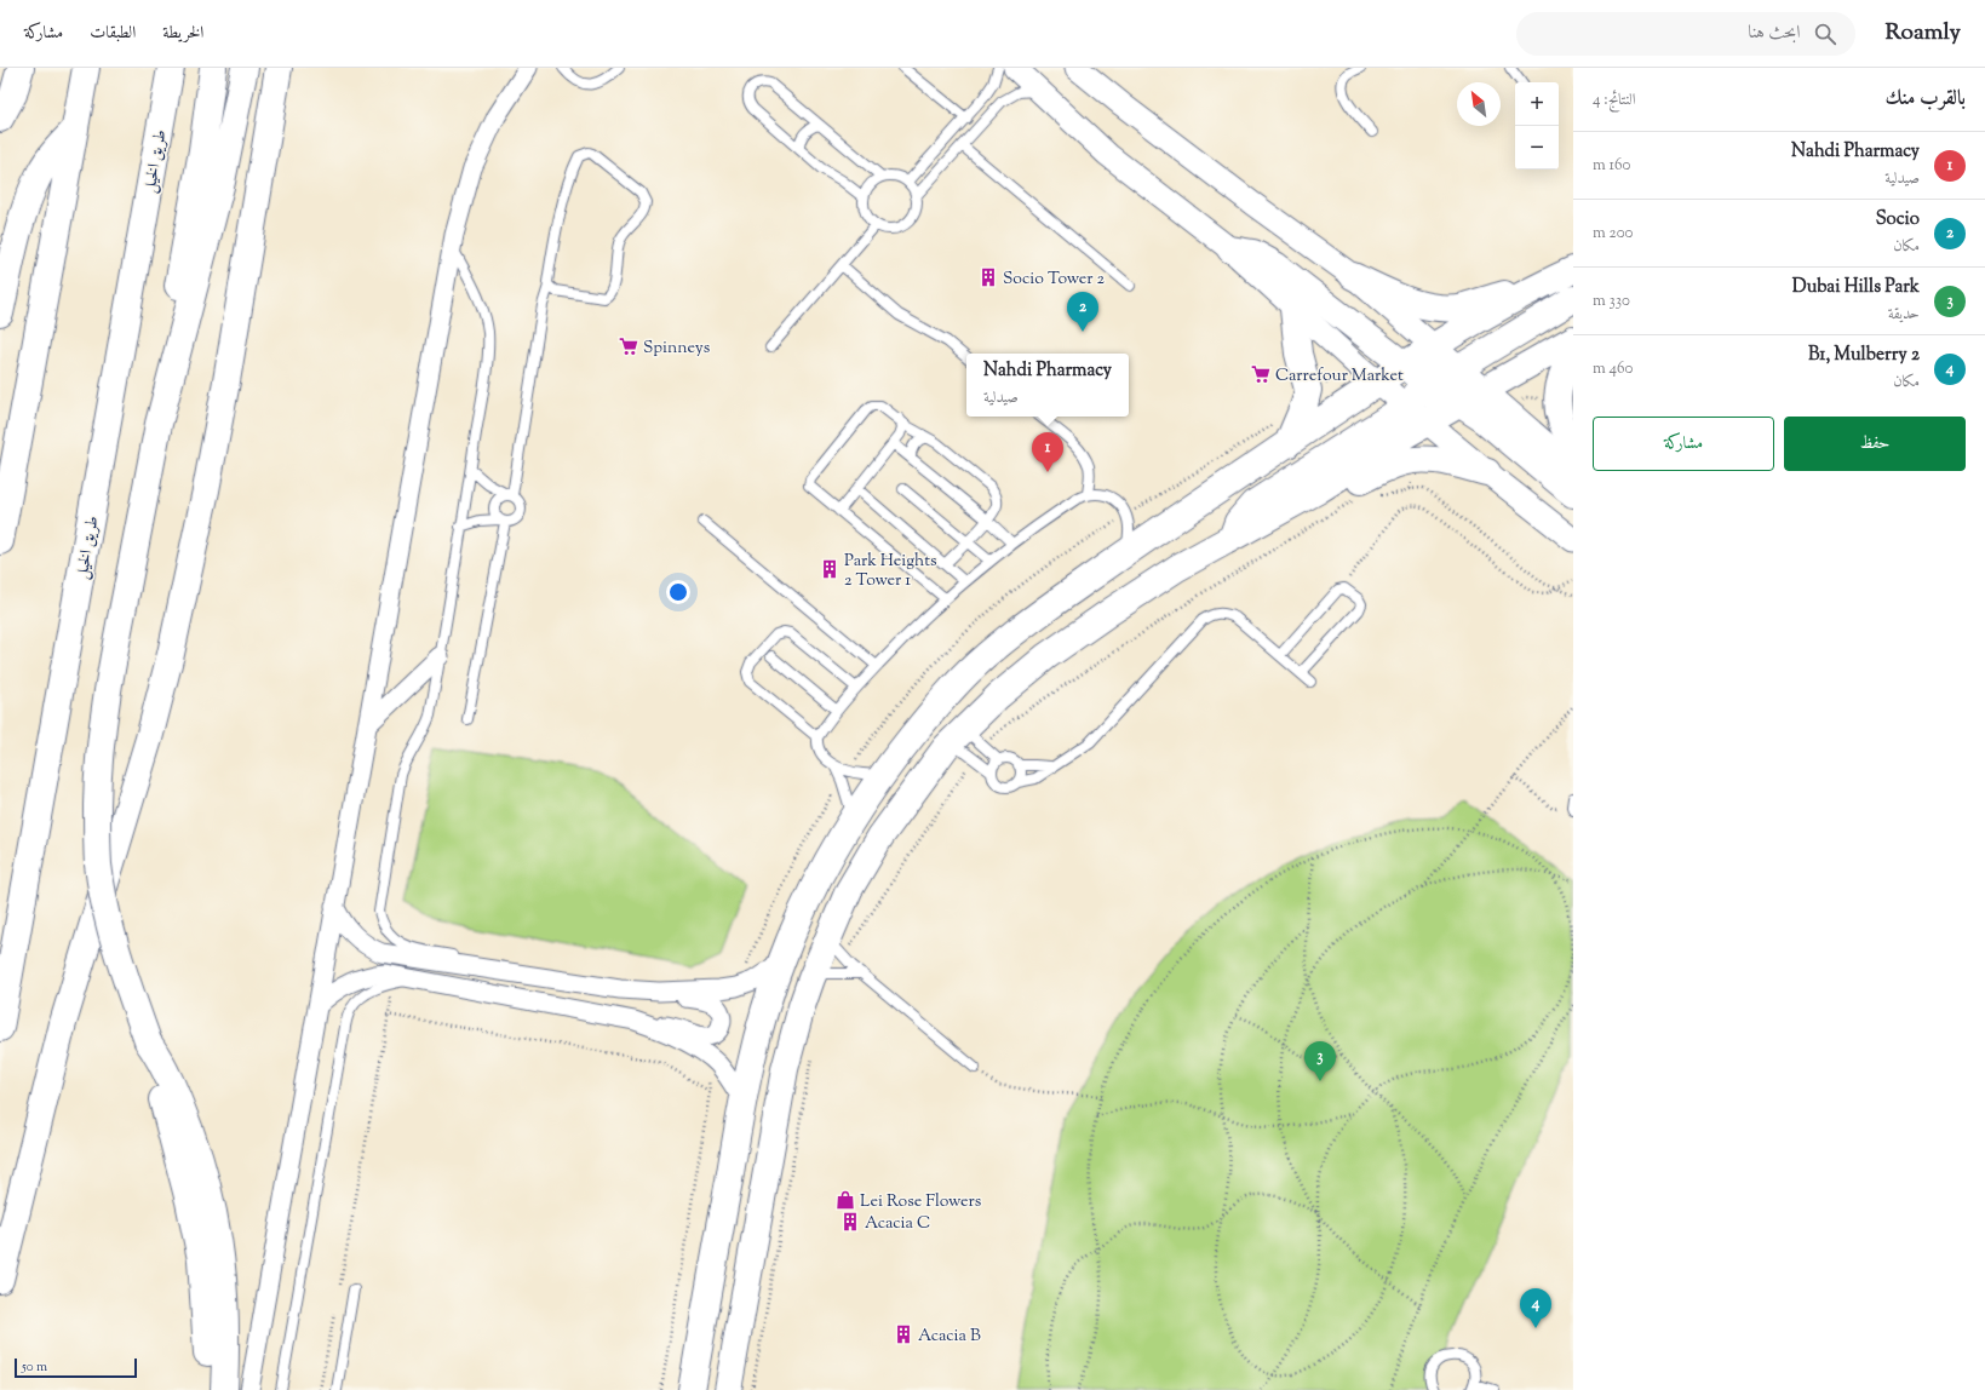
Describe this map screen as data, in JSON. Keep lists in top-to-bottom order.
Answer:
{
  "streets": {
    "main road": ["طريق الخيل"]
  },
  "places": {
    "building": [
      "Socio Tower 2",
      "Park Heights 2 Tower 1",
      "Acacia C",
      "Acacia B"
    ],
    "supermarket": ["Spinneys", "Carrefour Market"],
    "shop": ["Lei Rose Flowers"]
  },
  "scale_bar": "50 m",
  "north": "top left",
  "page": {
    "header": "Roamly",
    "search": "ابحث هنا",
    "nav": ["الخريطة", "الطبقات", "مشاركة"],
    "heading": ["بالقرب منك", "النتائج: 4"],
    "map_buttons": ["+", "−"],
    "list": [
      {
        "mark": "1",
        "name": "Nahdi Pharmacy",
        "note": "صيدلية",
        "value": "160 m"
      },
      {
        "mark": "2",
        "name": "Socio",
        "note": "مكان",
        "value": "200 m"
      },
      {
        "mark": "3",
        "name": "Dubai Hills Park",
        "note": "حديقة",
        "value": "330 m"
      },
      {
        "mark": "4",
        "name": "B1, Mulberry 2",
        "note": "مكان",
        "value": "460 m"
      }
    ],
    "pins": [
      "2",
      "1",
      "3",
      "4"
    ],
    "popup": ["Nahdi Pharmacy", "صيدلية"],
    "buttons": ["حفظ", "مشاركة"],
    "scale": "50 m"
  }
}
